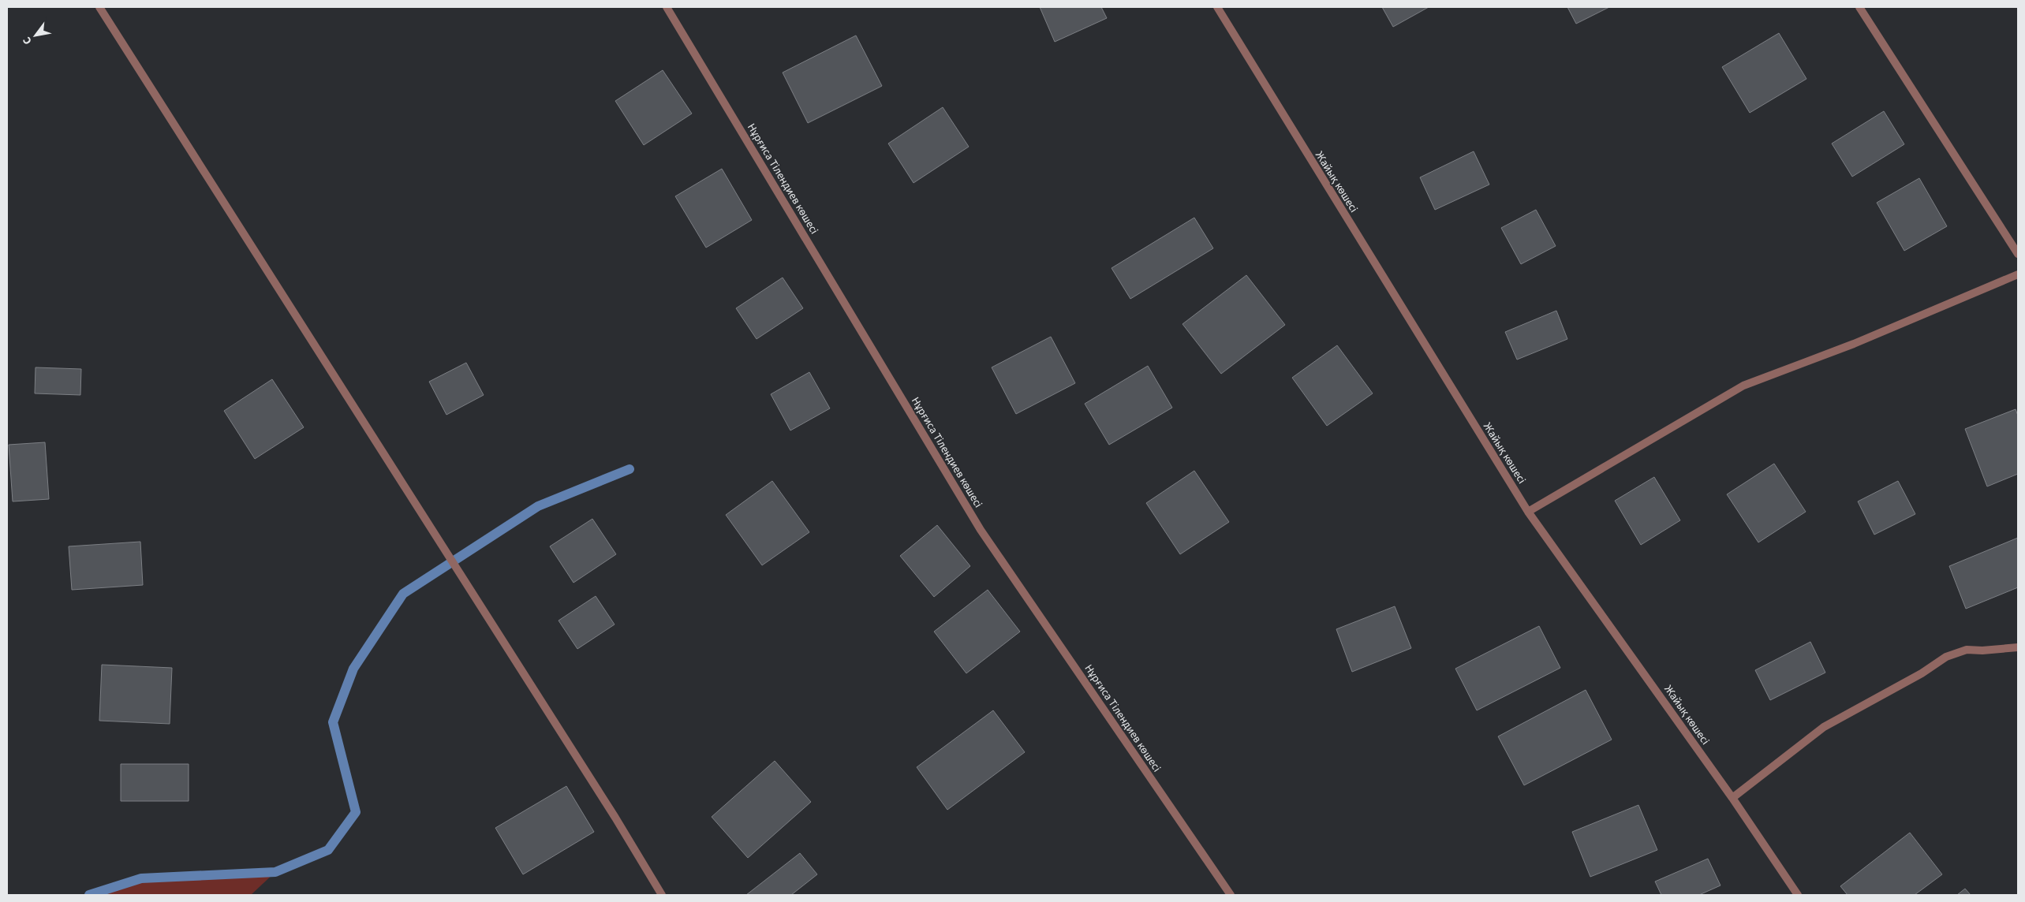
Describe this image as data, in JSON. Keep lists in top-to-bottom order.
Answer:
{
  "streets": {
    "street": ["Нұрғиса Тілендиев көшесі", "Жайық көшесі"]
  },
  "north": "bottom left"
}
